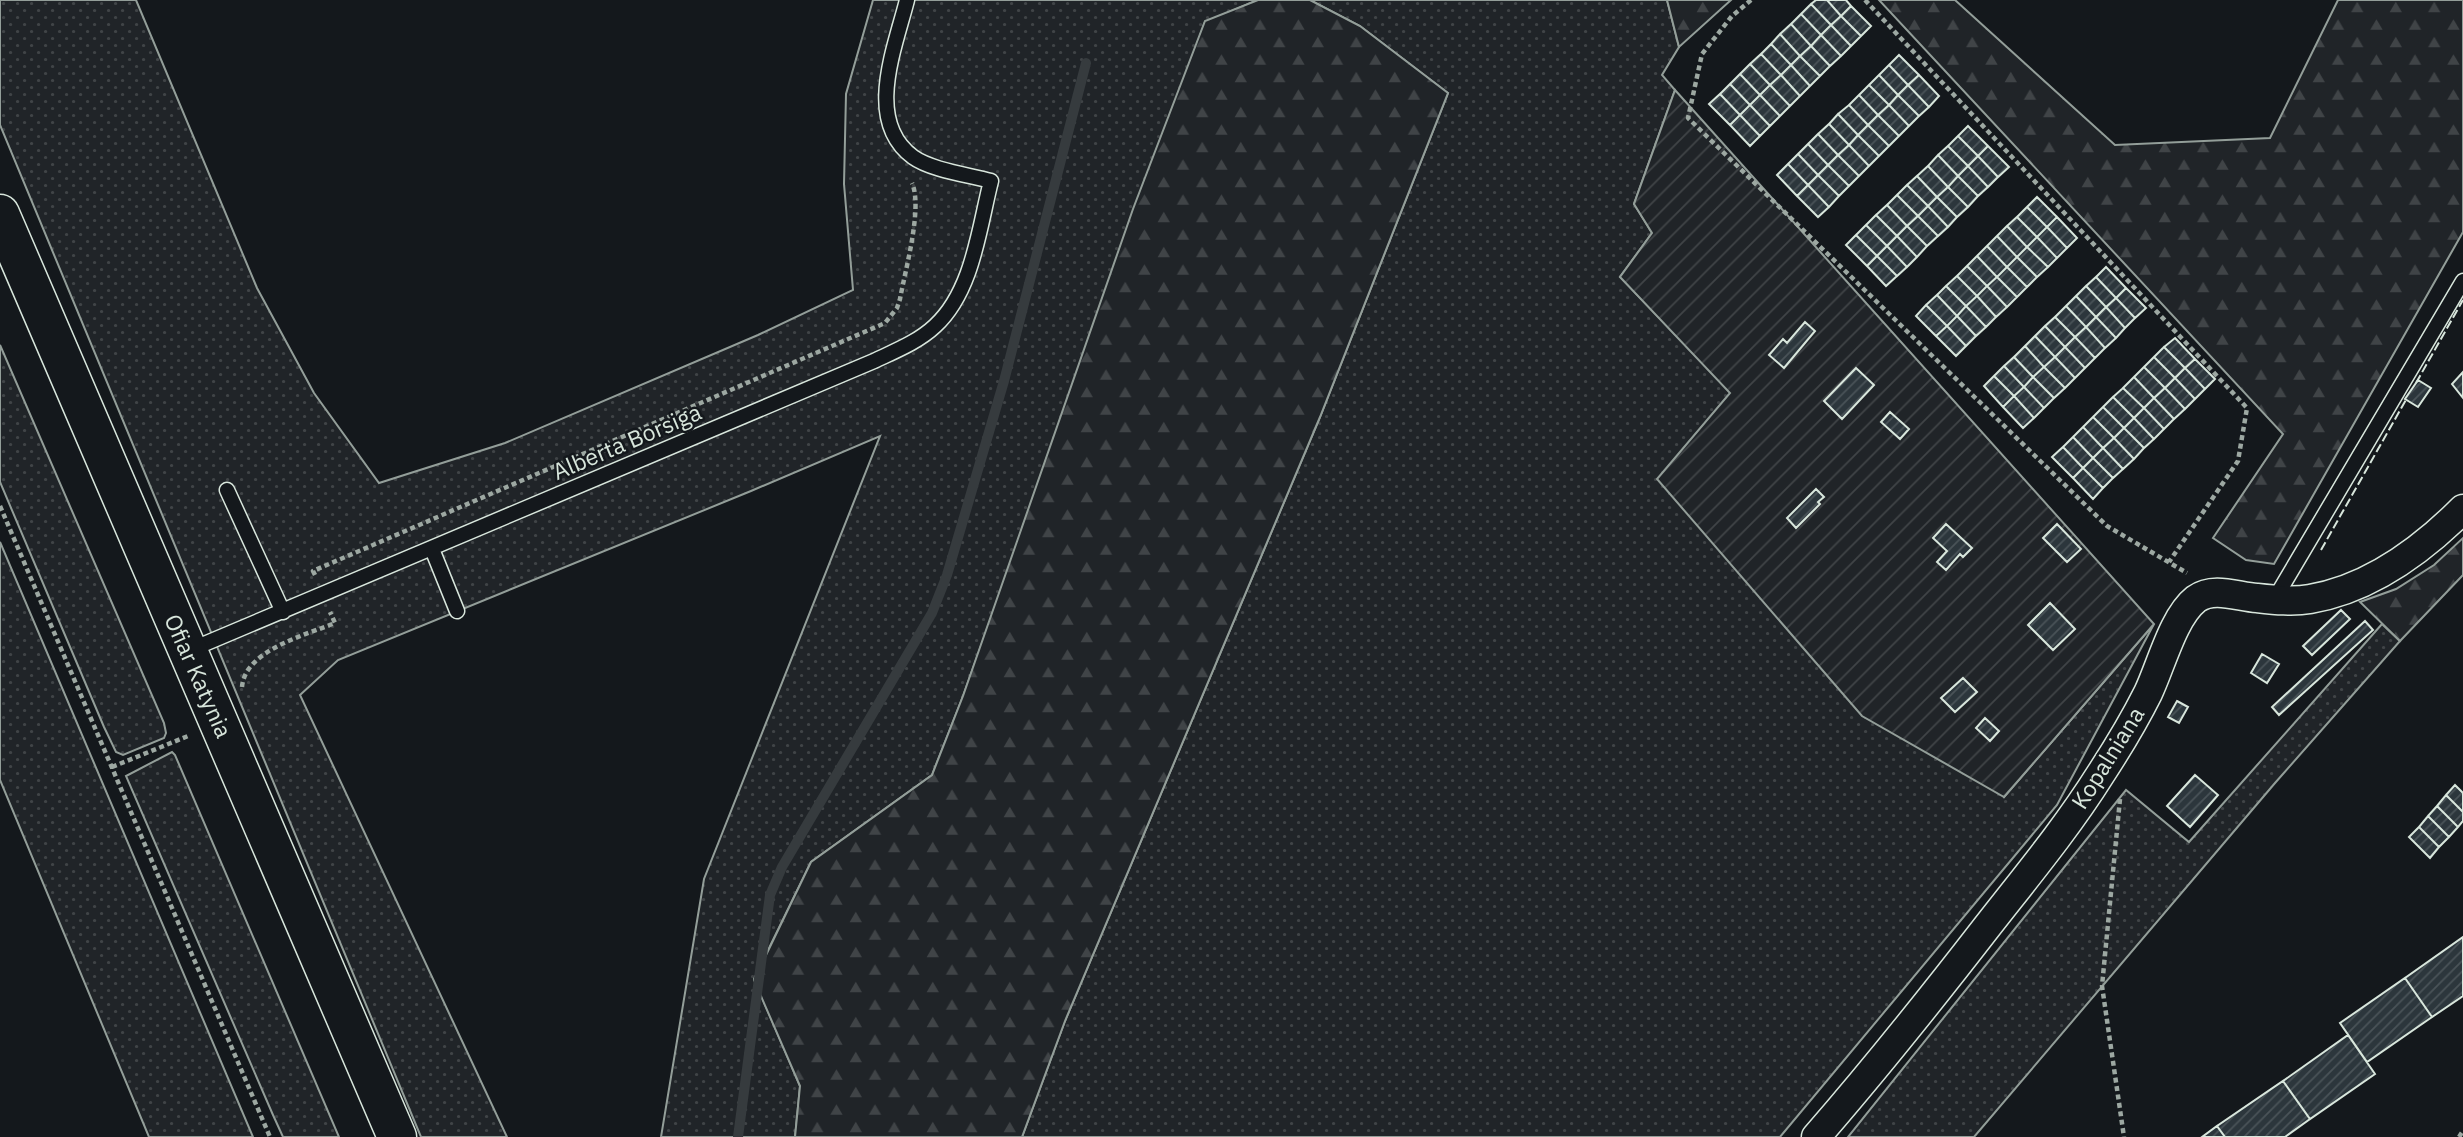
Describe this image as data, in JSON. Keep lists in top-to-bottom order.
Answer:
{
  "streets": {
    "street": ["Ofiar Katynia", "Kopalniana"],
    "lane": ["Alberta Borsiga"]
  },
  "crossings": [
    ["Alberta Borsiga", "Ofiar Katynia"]
  ]
}
